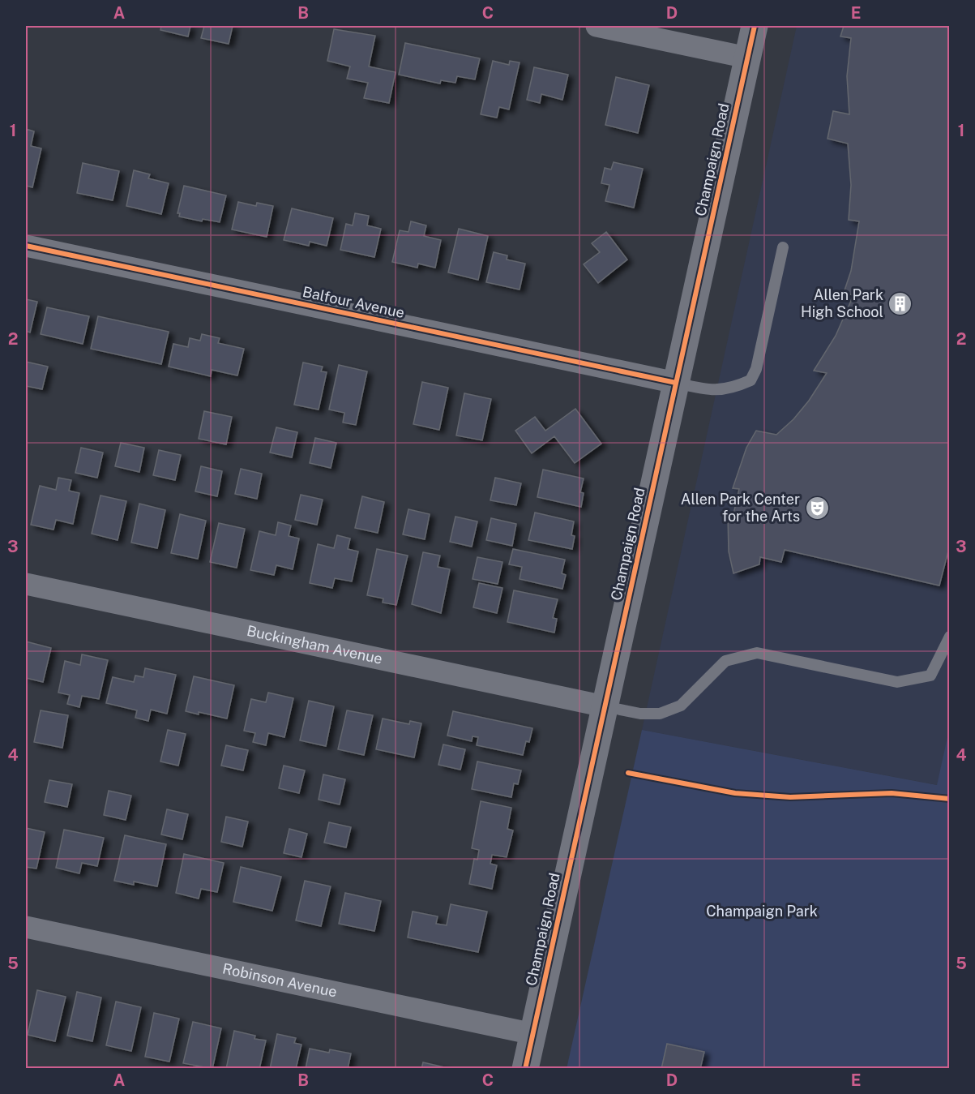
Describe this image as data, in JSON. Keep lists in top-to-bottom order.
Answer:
{
  "streets": {
    "street": [
      "Champaign Road",
      "Balfour Avenue",
      "Buckingham Avenue",
      "Robinson Avenue"
    ]
  },
  "crossings": [
    ["Champaign Road", "Balfour Avenue"],
    ["Champaign Road", "Buckingham Avenue"],
    ["Champaign Road", "Robinson Avenue"]
  ],
  "parks": ["Champaign Park"],
  "places": {
    "building": ["Allen Park High School"],
    "theatre": ["Allen Park Center for the Arts"]
  },
  "grid": {
    "columns": [
      "A",
      "B",
      "C",
      "D",
      "E"
    ],
    "rows": [
      "1",
      "2",
      "3",
      "4",
      "5"
    ]
  }
}
